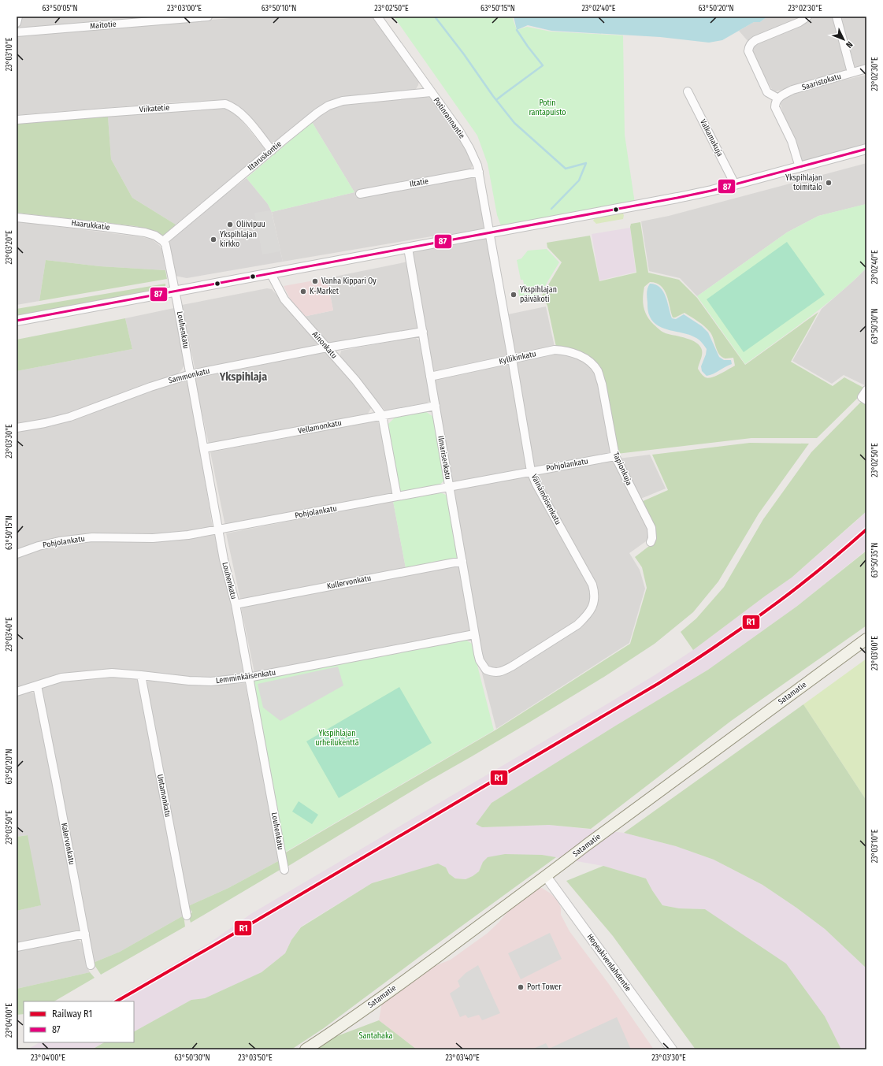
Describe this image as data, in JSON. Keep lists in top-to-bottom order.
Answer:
{
  "streets": {
    "main road": ["Satamatie"],
    "street": [
      "Maitotie",
      "Saaristokatu",
      "Viikatetie",
      "Potinrannantie",
      "Valkamakuja",
      "Iltaruskontie",
      "Iltatie",
      "Haarukkatie",
      "Louhenkatu",
      "Ainonkatu",
      "Kyllikinkatu",
      "Sammonkatu",
      "Vellamonkatu",
      "Ilmarisenkatu",
      "Pohjolankatu",
      "Tapionkuja",
      "Väinämöisenkatu",
      "Kullervonkatu",
      "Lemminkäisenkatu",
      "Untamonkatu",
      "Kalervonkatu",
      "Hopeakivenlahdentie"
    ]
  },
  "crossings": [
    ["Viikatetie", "Iltaruskontie"],
    ["Potinrannantie", "Iltaruskontie"],
    ["Potinrannantie", "Iltatie"],
    ["Potinrannantie", "Väinämöisenkatu"],
    ["Iltaruskontie", "Haarukkatie"],
    ["Louhenkatu", "Sammonkatu"],
    ["Louhenkatu", "Vellamonkatu"],
    ["Louhenkatu", "Pohjolankatu"],
    ["Louhenkatu", "Kullervonkatu"],
    ["Louhenkatu", "Lemminkäisenkatu"],
    ["Ainonkatu", "Sammonkatu"],
    ["Ainonkatu", "Vellamonkatu"],
    ["Kyllikinkatu", "Ilmarisenkatu"],
    ["Kyllikinkatu", "Tapionkuja"],
    ["Kyllikinkatu", "Väinämöisenkatu"],
    ["Sammonkatu", "Ilmarisenkatu"],
    ["Vellamonkatu", "Ilmarisenkatu"],
    ["Ilmarisenkatu", "Pohjolankatu"],
    ["Ilmarisenkatu", "Väinämöisenkatu"],
    ["Ilmarisenkatu", "Kullervonkatu"],
    ["Ilmarisenkatu", "Lemminkäisenkatu"],
    ["Pohjolankatu", "Tapionkuja"],
    ["Pohjolankatu", "Väinämöisenkatu"],
    ["Lemminkäisenkatu", "Untamonkatu"],
    ["Lemminkäisenkatu", "Kalervonkatu"],
    ["Satamatie", "Hopeakivenlahdentie"]
  ],
  "districts": ["Ykspihlaja"],
  "parks": ["Potin rantapuisto", "Ykspihlajan urheilukenttä", "Santahaka"],
  "places": [
    "Ykspihlajan toimitalo",
    "Oliivipuu",
    "Ykspihlajan kirkko",
    "Vanha Kippari Oy",
    "K-Market",
    "Ykspihlajan päiväkoti",
    "Port Tower"
  ],
  "lines": ["transit line 87", "rail line R1"],
  "legend": ["Railway R1", "87"],
  "north": "bottom right",
  "coordinates": [
    "63°50'05\"N",
    "23°03'00\"E",
    "63°50'10\"N",
    "23°02'50\"E",
    "63°50'15\"N",
    "23°02'40\"E",
    "63°50'20\"N",
    "23°02'30\"E",
    "23°03'10\"E",
    "23°03'20\"E",
    "63°50'30\"N",
    "23°03'30\"E",
    "63°50'35\"N",
    "23°03'40\"E",
    "23°03'50\"E",
    "23°04'00\"E"
  ]
}
